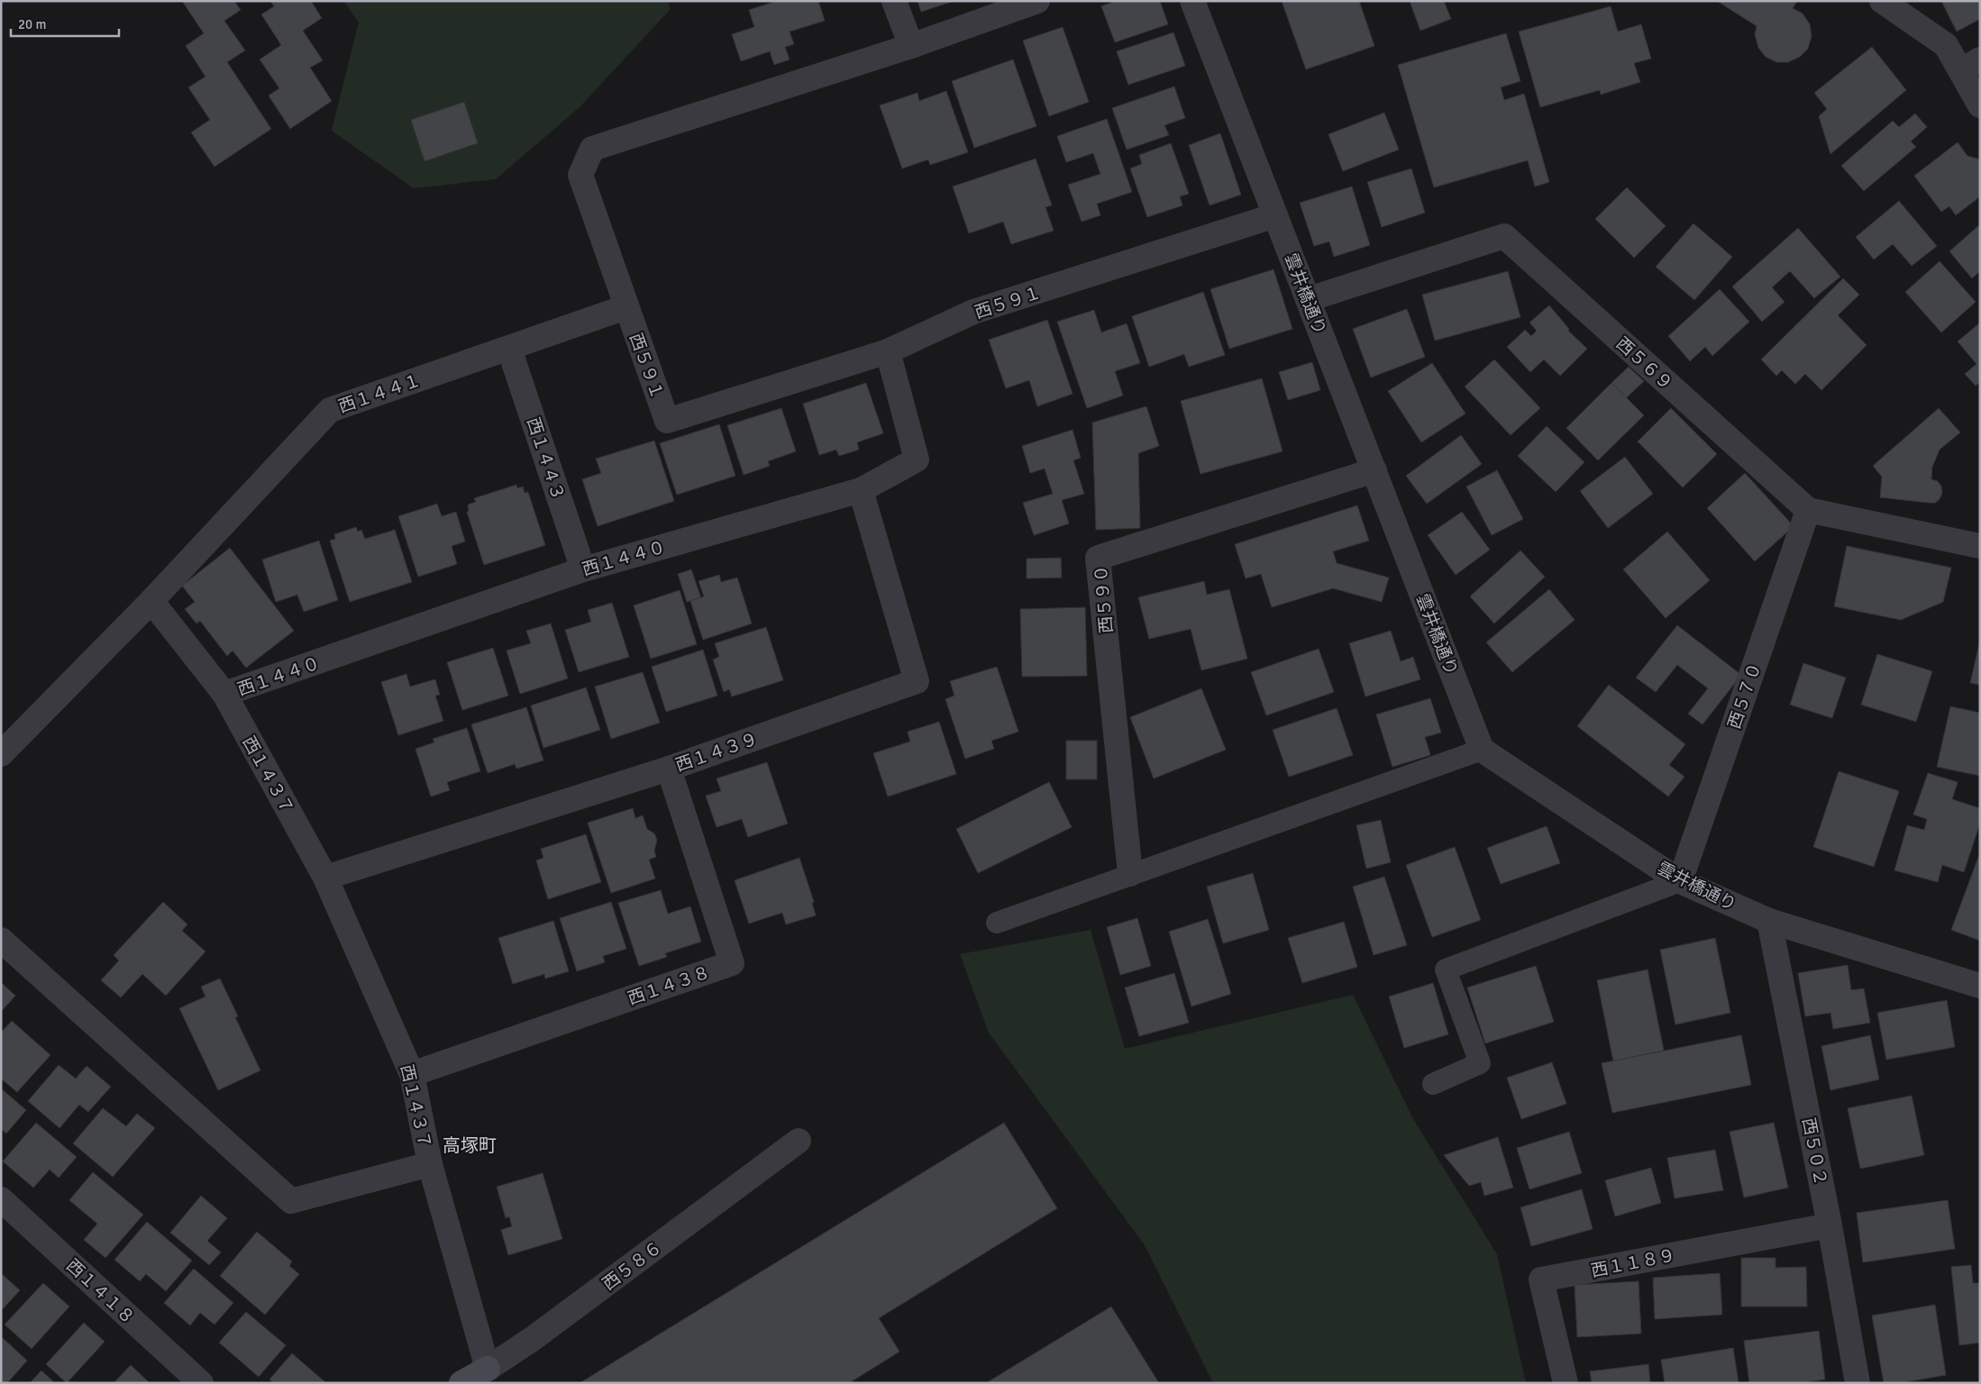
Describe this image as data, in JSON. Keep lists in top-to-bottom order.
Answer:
{
  "streets": {
    "street": [
      "雲井橋通り",
      "西５９１",
      "西５６９",
      "西１４４１",
      "西１４４３",
      "西１４４０",
      "西５９０",
      "西５７０",
      "西１４３９",
      "西１４３７",
      "西１４３８",
      "西５０２",
      "西１１８９",
      "西５８６",
      "西１４１８"
    ]
  },
  "crossings": [
    ["雲井橋通り", "西５９１"],
    ["雲井橋通り", "西５６９"],
    ["雲井橋通り", "西５９０"],
    ["雲井橋通り", "西５７０"],
    ["雲井橋通り", "西５０２"],
    ["西５９１", "西１４４１"],
    ["西５９１", "西１４４０"],
    ["西５６９", "西５７０"],
    ["西１４４１", "西１４４３"],
    ["西１４４１", "西１４３７"],
    ["西１４４３", "西１４４０"],
    ["西１４４０", "西１４３９"],
    ["西１４４０", "西１４３７"],
    ["西１４３９", "西１４３７"],
    ["西１４３９", "西１４３８"],
    ["西１４３７", "西１４３８"],
    ["西１４３７", "西５８６"],
    ["西５０２", "西１１８９"]
  ],
  "districts": ["高塚町"],
  "scale_bar": "20 m"
}
